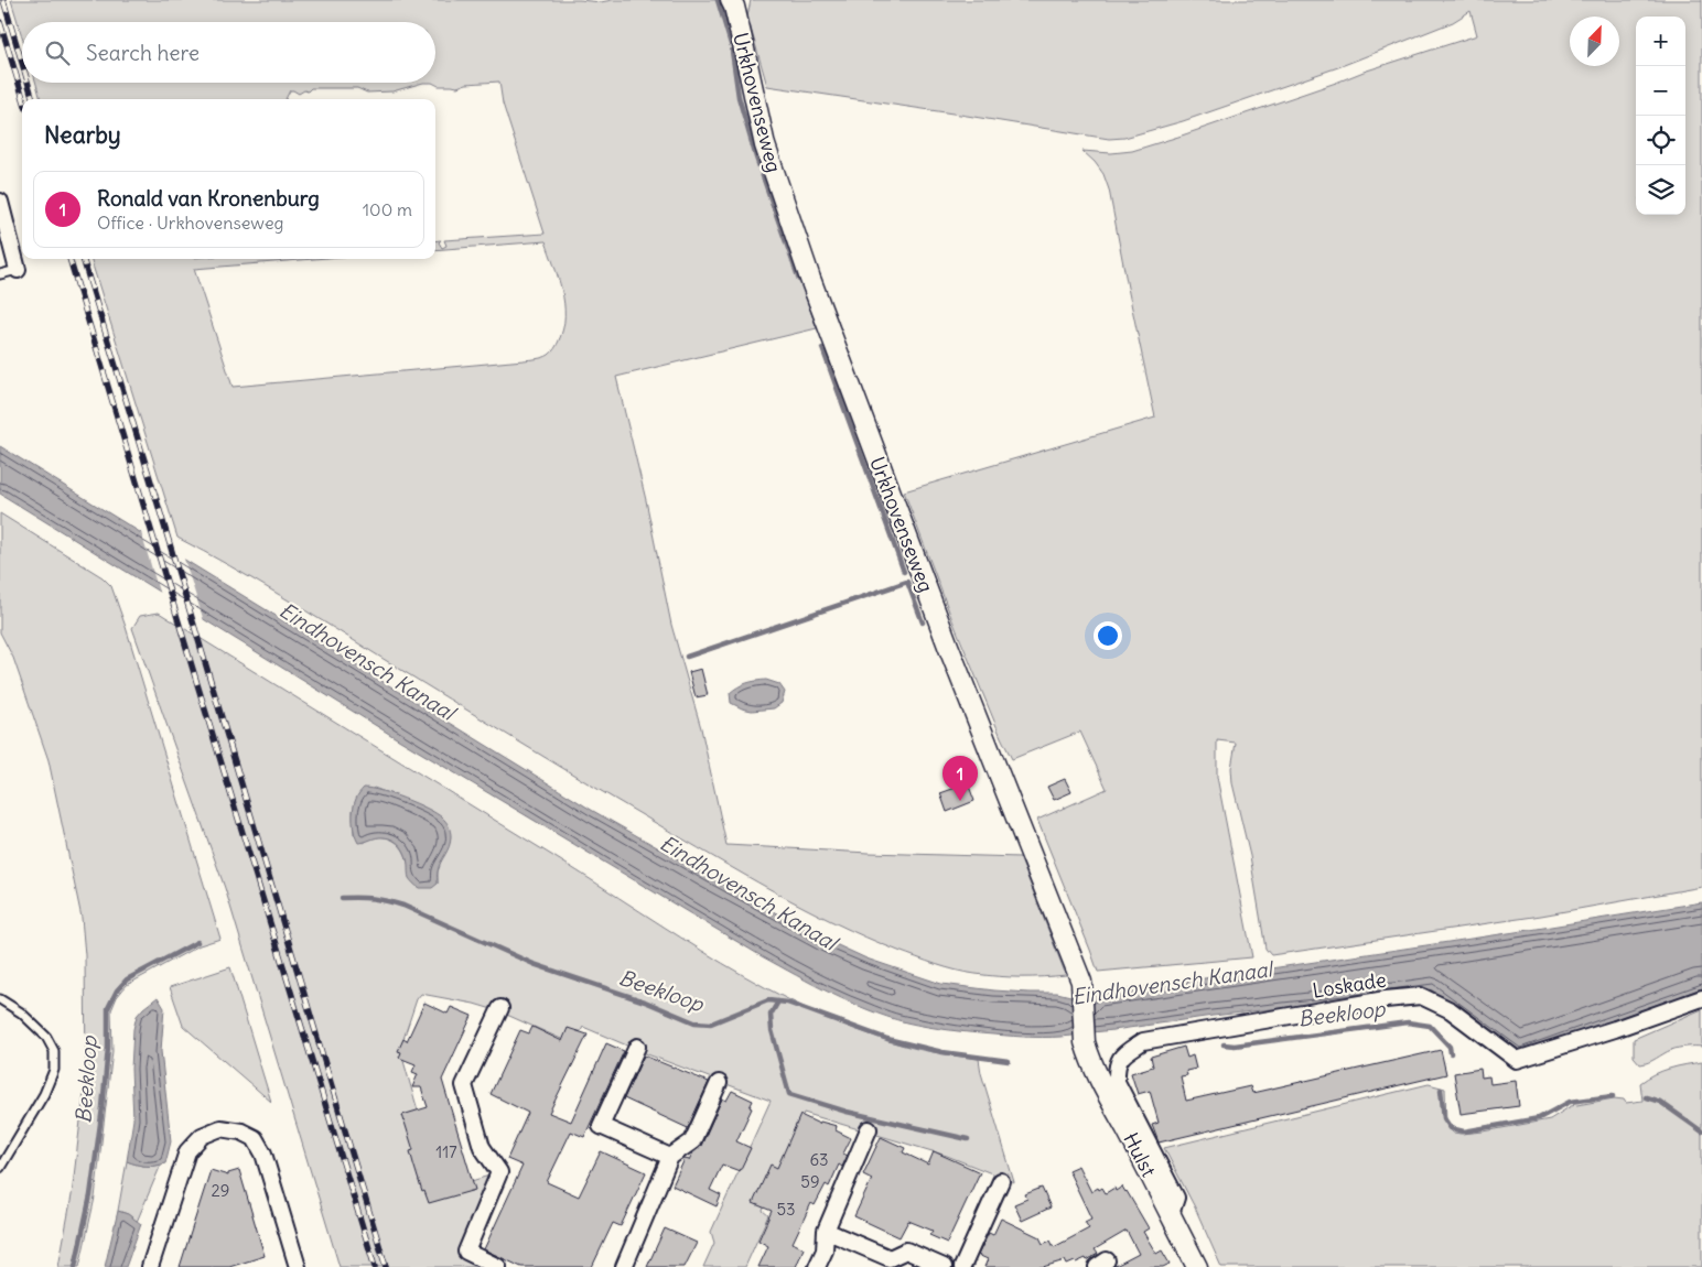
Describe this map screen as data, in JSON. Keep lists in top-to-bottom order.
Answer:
{
  "streets": {
    "street": ["Urkhovenseweg", "Loskade", "Hulst"]
  },
  "crossings": [
    ["Urkhovenseweg", "Hulst"],
    ["Loskade", "Hulst"]
  ],
  "water": ["Eindhovensch Kanaal", "Beekloop"],
  "house_numbers": [
    "117",
    "63",
    "59",
    "29",
    "53"
  ],
  "north": "top right",
  "page": {
    "map_buttons": ["+", "−"],
    "search": "Search here",
    "heading": "Nearby",
    "list": [
      {
        "mark": "1",
        "name": "Ronald van Kronenburg",
        "note": "Office · Urkhovenseweg",
        "value": "100 m"
      }
    ],
    "pins": "1"
  }
}
